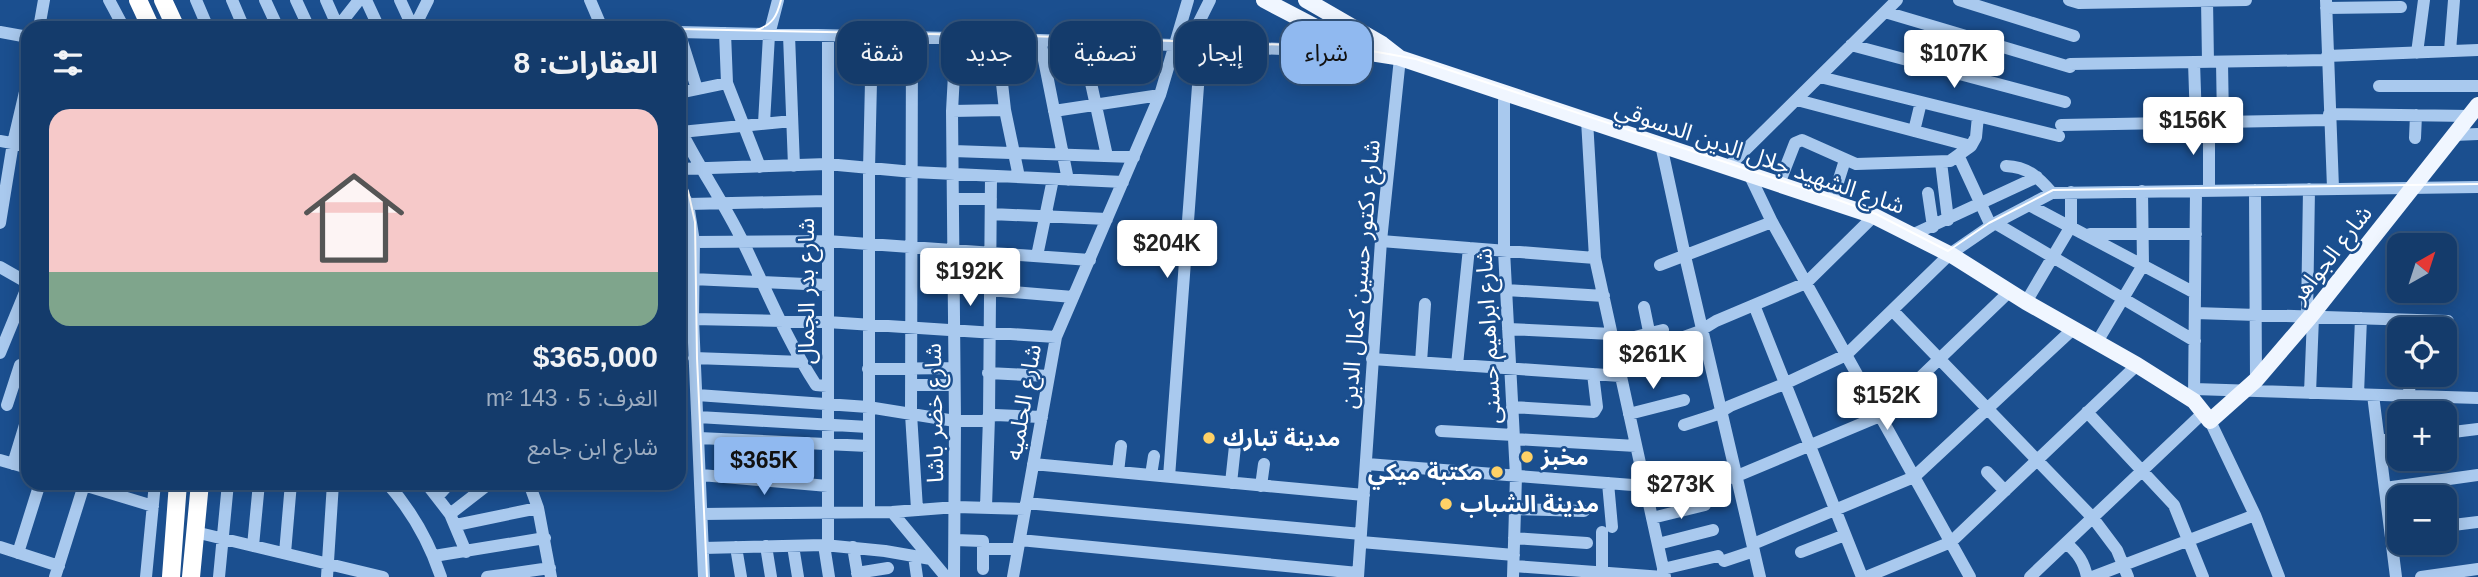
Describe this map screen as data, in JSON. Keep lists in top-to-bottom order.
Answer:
{
  "streets": {
    "main road": ["شارع الشهيد جلال الدين الدسوقي", "شارع الجواهر"],
    "street": [
      "شارع دكتور حسين كمال الدين",
      "شارع بدر الجمال",
      "شارع ابراهيم حسنى",
      "شارع الحلميه",
      "شارع خضر باشا"
    ]
  },
  "crossings": [
    ["شارع الشهيد جلال الدين الدسوقي", "شارع الجواهر"],
    ["شارع الشهيد جلال الدين الدسوقي", "شارع دكتور حسين كمال الدين"],
    ["شارع الشهيد جلال الدين الدسوقي", "شارع ابراهيم حسنى"]
  ],
  "places": [
    "مدينة تبارك",
    "مخبز",
    "مكتبة ميكي",
    "مدينة الشباب"
  ],
  "north": "top right",
  "page": {
    "chip": [
      "شراء",
      "إيجار",
      "تصفية",
      "جديد",
      "شقة"
    ],
    "heading": "العقارات: 8",
    "price": [
      "$107K",
      "$156K",
      "$204K",
      "$192K",
      "$261K",
      "$152K",
      "$365K",
      "$273K"
    ],
    "list": [
      {
        "name": "$365,000",
        "note": "الغرف: 5 · 143 m² · شارع ابن جامع"
      }
    ],
    "map_buttons": ["+", "−"]
  }
}
